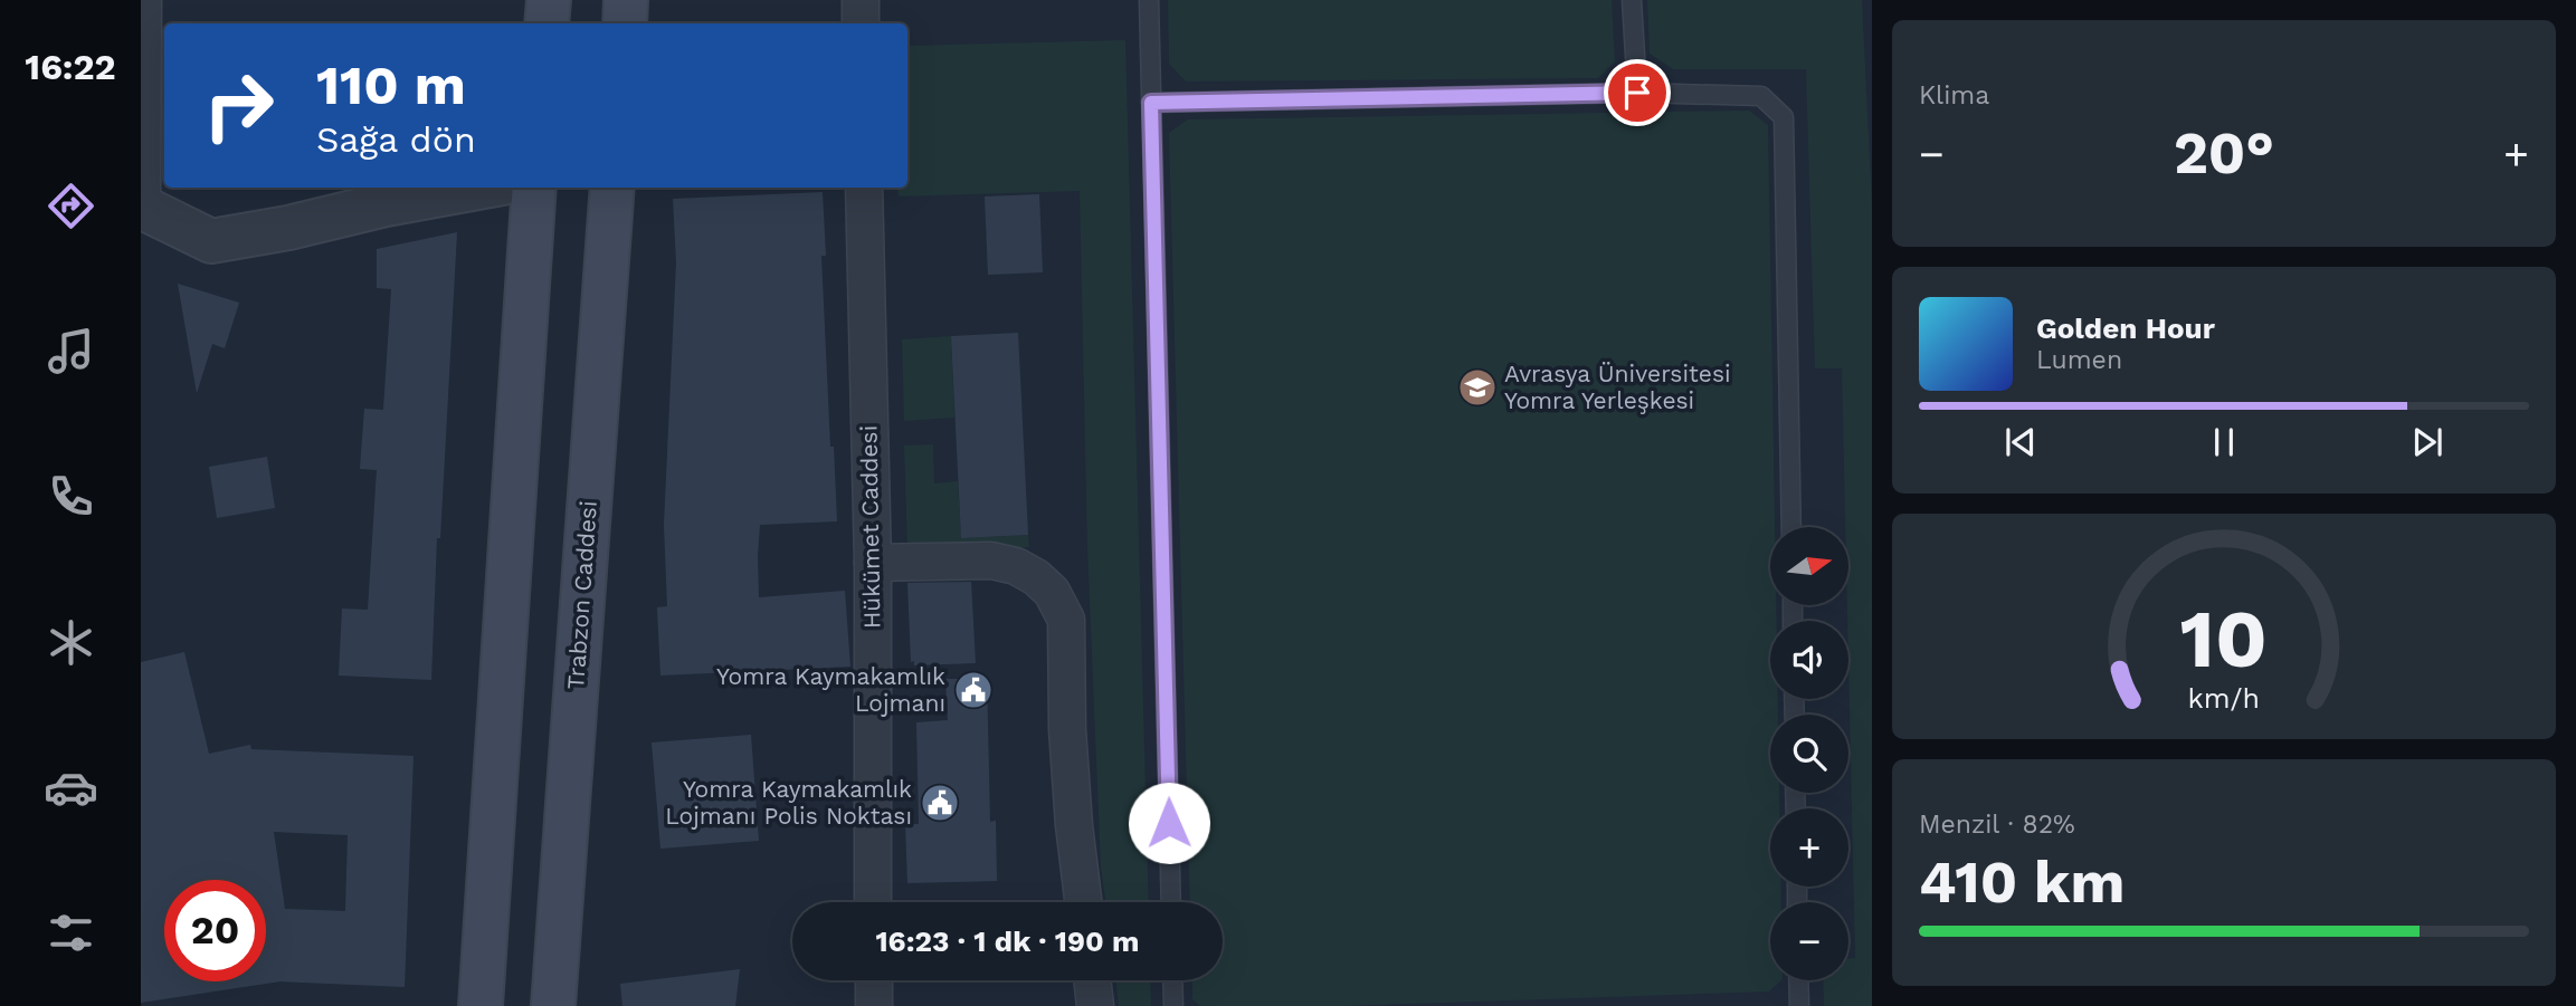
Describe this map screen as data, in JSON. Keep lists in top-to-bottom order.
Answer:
{
  "streets": {
    "main road": ["Trabzon Caddesi"],
    "street": ["Hükümet Caddesi"]
  },
  "places": {
    "school or university": ["Avrasya Üniversitesi Yomra Yerleşkesi"],
    "public building": ["Yomra Kaymakamlık Lojmanı", "Yomra Kaymakamlık Lojmanı Polis Noktası"]
  },
  "north": "right",
  "page": {
    "tabs": "16:22",
    "tile": [
      "Klima",
      ["Menzil · 82%", "410 km"]
    ],
    "turn": ["110 m", "Sağa dön"],
    "heat": ["−", "20°", "+"],
    "song": ["Golden Hour", "Lumen"],
    "map_buttons": ["+", "−"],
    "limit": "20",
    "trip": "16:23 · 1 dk · 190 m",
    "gauge": ["10", "km/h"]
  }
}
